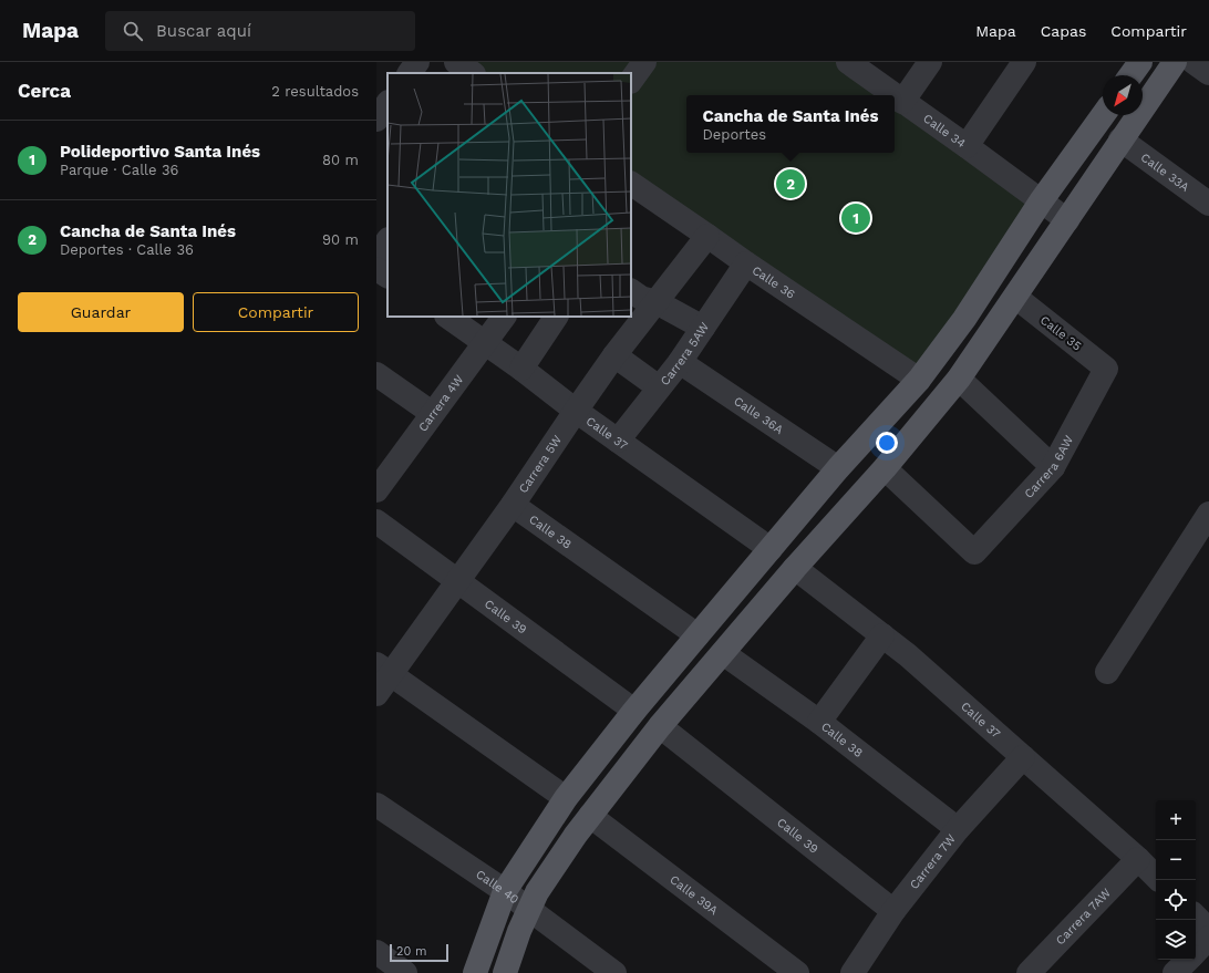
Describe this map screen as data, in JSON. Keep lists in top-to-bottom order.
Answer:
{
  "streets": {
    "street": [
      "Calle 34",
      "Calle 33A",
      "Calle 36",
      "Calle 35",
      "Carrera 5AW",
      "Carrera 4W",
      "Calle 36A",
      "Calle 37",
      "Carrera 5W",
      "Carrera 6AW",
      "Calle 38",
      "Calle 39",
      "Carrera 7W",
      "Calle 40",
      "Calle 39A",
      "Carrera 7AW"
    ]
  },
  "crossings": [
    ["Calle 36", "Carrera 5AW"],
    ["Calle 36", "Carrera 5W"],
    ["Calle 35", "Carrera 6AW"],
    ["Carrera 5AW", "Calle 36A"],
    ["Carrera 5AW", "Calle 37"],
    ["Carrera 4W", "Calle 37"],
    ["Calle 37", "Carrera 5W"],
    ["Calle 37", "Carrera 7W"],
    ["Calle 37", "Carrera 7AW"],
    ["Carrera 5W", "Calle 38"],
    ["Carrera 5W", "Calle 39"],
    ["Calle 38", "Carrera 7W"],
    ["Calle 39", "Carrera 7W"]
  ],
  "scale_bar": "20 m",
  "north": "bottom left",
  "page": {
    "header": "Mapa",
    "search": "Buscar aquí",
    "nav": ["Mapa", "Capas", "Compartir"],
    "heading": ["Cerca", "2 resultados"],
    "popup": ["Cancha de Santa Inés", "Deportes"],
    "list": [
      {
        "mark": "1",
        "name": "Polideportivo Santa Inés",
        "note": "Parque · Calle 36",
        "value": "80 m"
      },
      {
        "mark": "2",
        "name": "Cancha de Santa Inés",
        "note": "Deportes · Calle 36",
        "value": "90 m"
      }
    ],
    "pins": ["2", "1"],
    "buttons": ["Guardar", "Compartir"],
    "map_buttons": ["+", "−"],
    "scale": "20 m"
  }
}
